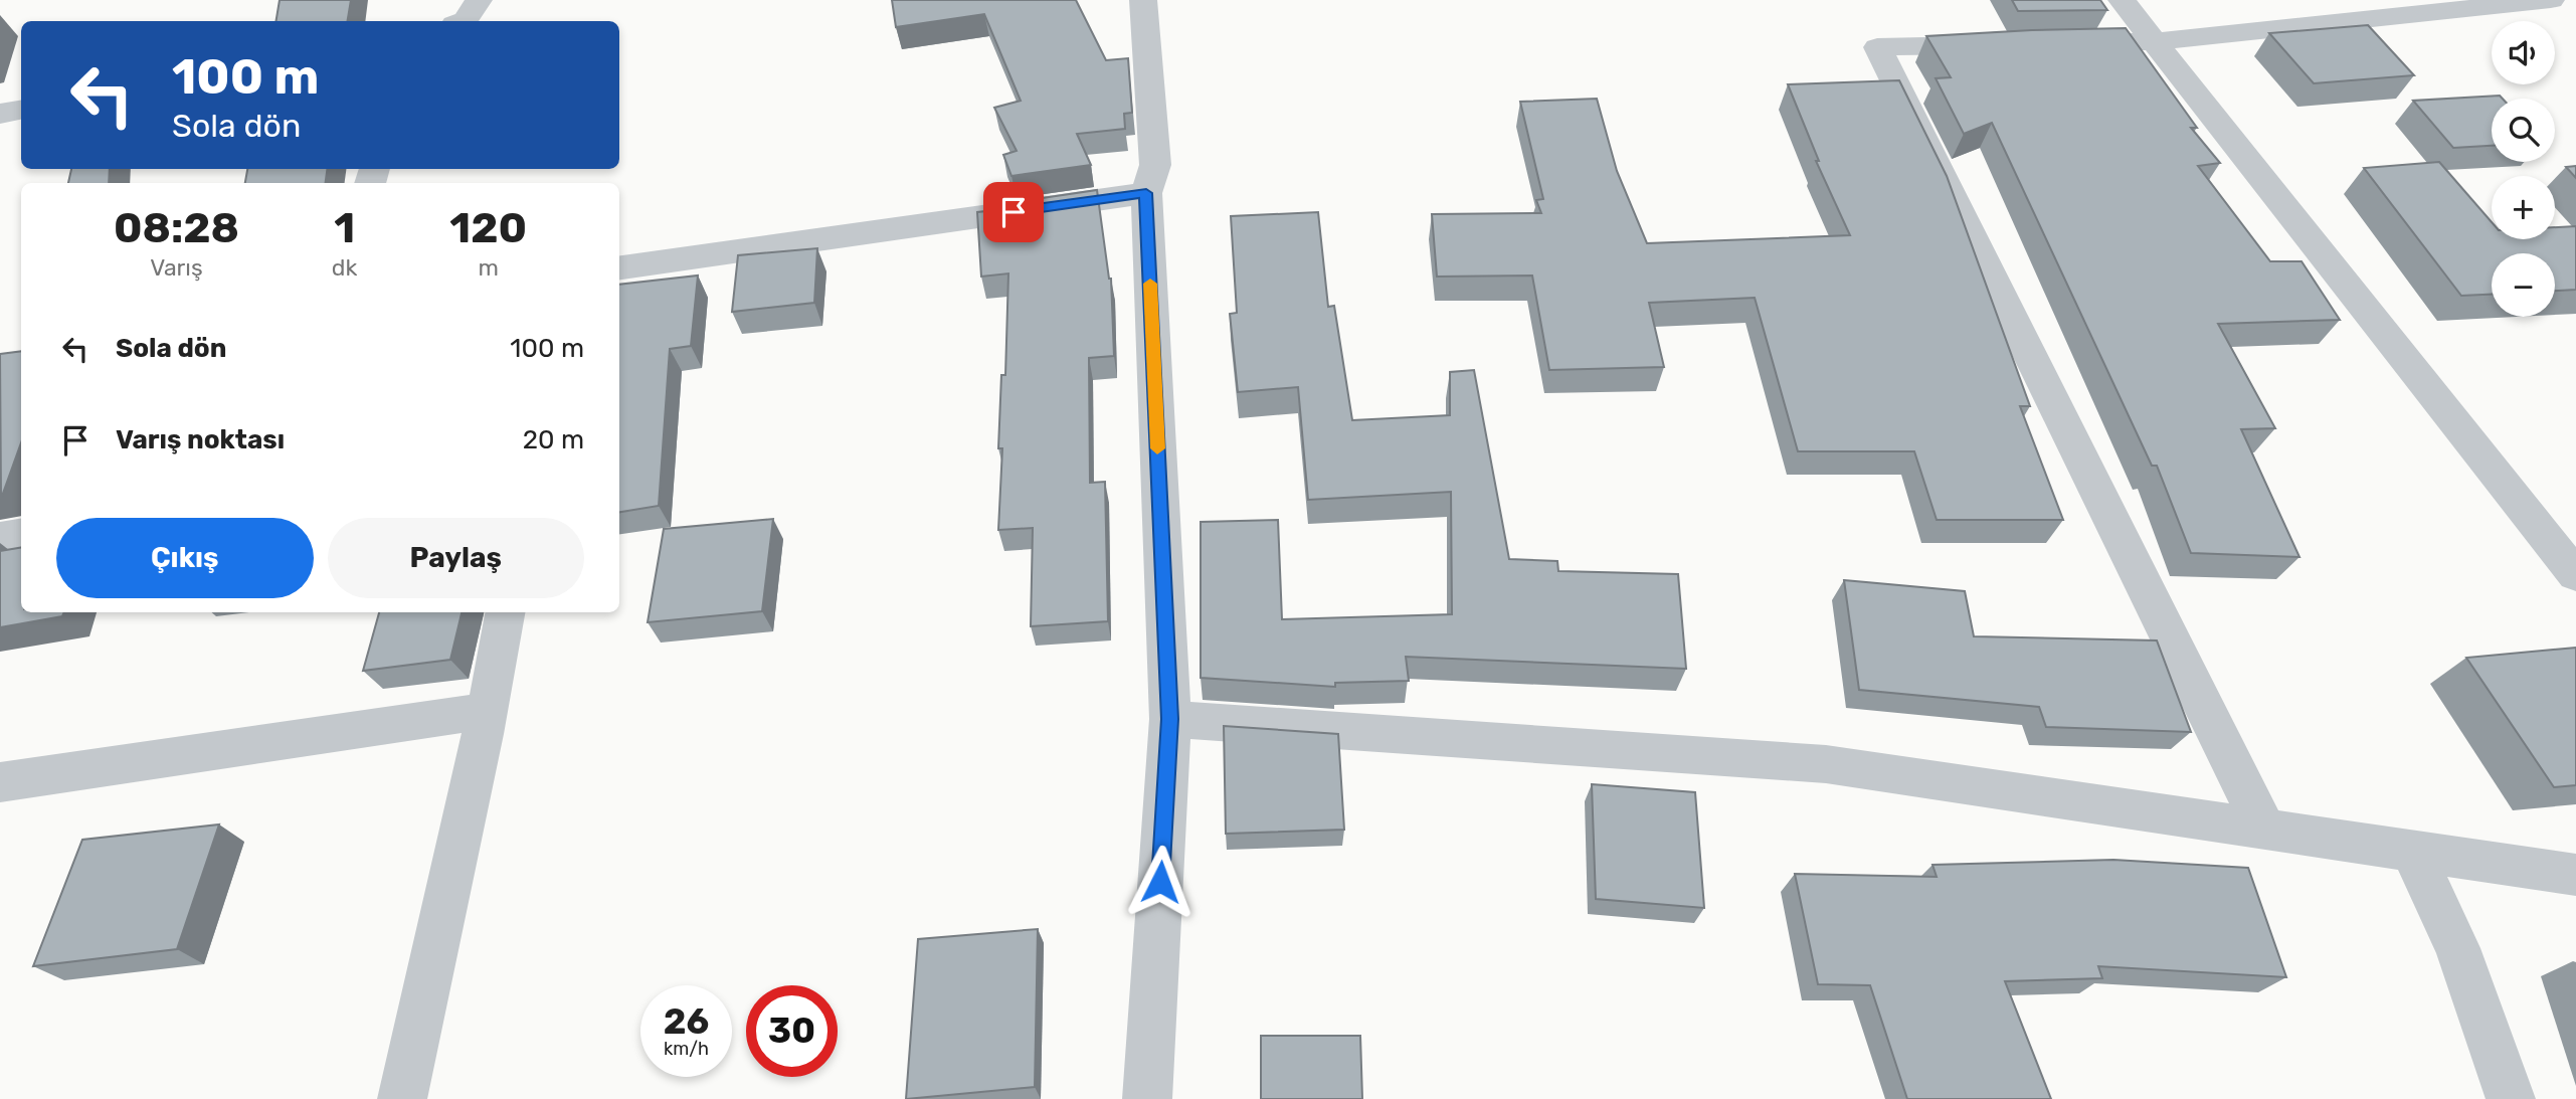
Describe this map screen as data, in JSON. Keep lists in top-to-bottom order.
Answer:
{
  "page": {
    "map_buttons": ["+", "−"],
    "turn": ["100 m", "Sola dön"],
    "eta": [
      "08:28",
      "Varış",
      "1",
      "dk",
      "120",
      "m"
    ],
    "list": [
      {
        "name": "Sola dön",
        "value": "100 m"
      },
      {
        "name": "Varış noktası",
        "value": "20 m"
      }
    ],
    "buttons": ["Çıkış", "Paylaş"],
    "speed": "26 km/h",
    "limit": "30"
  }
}
